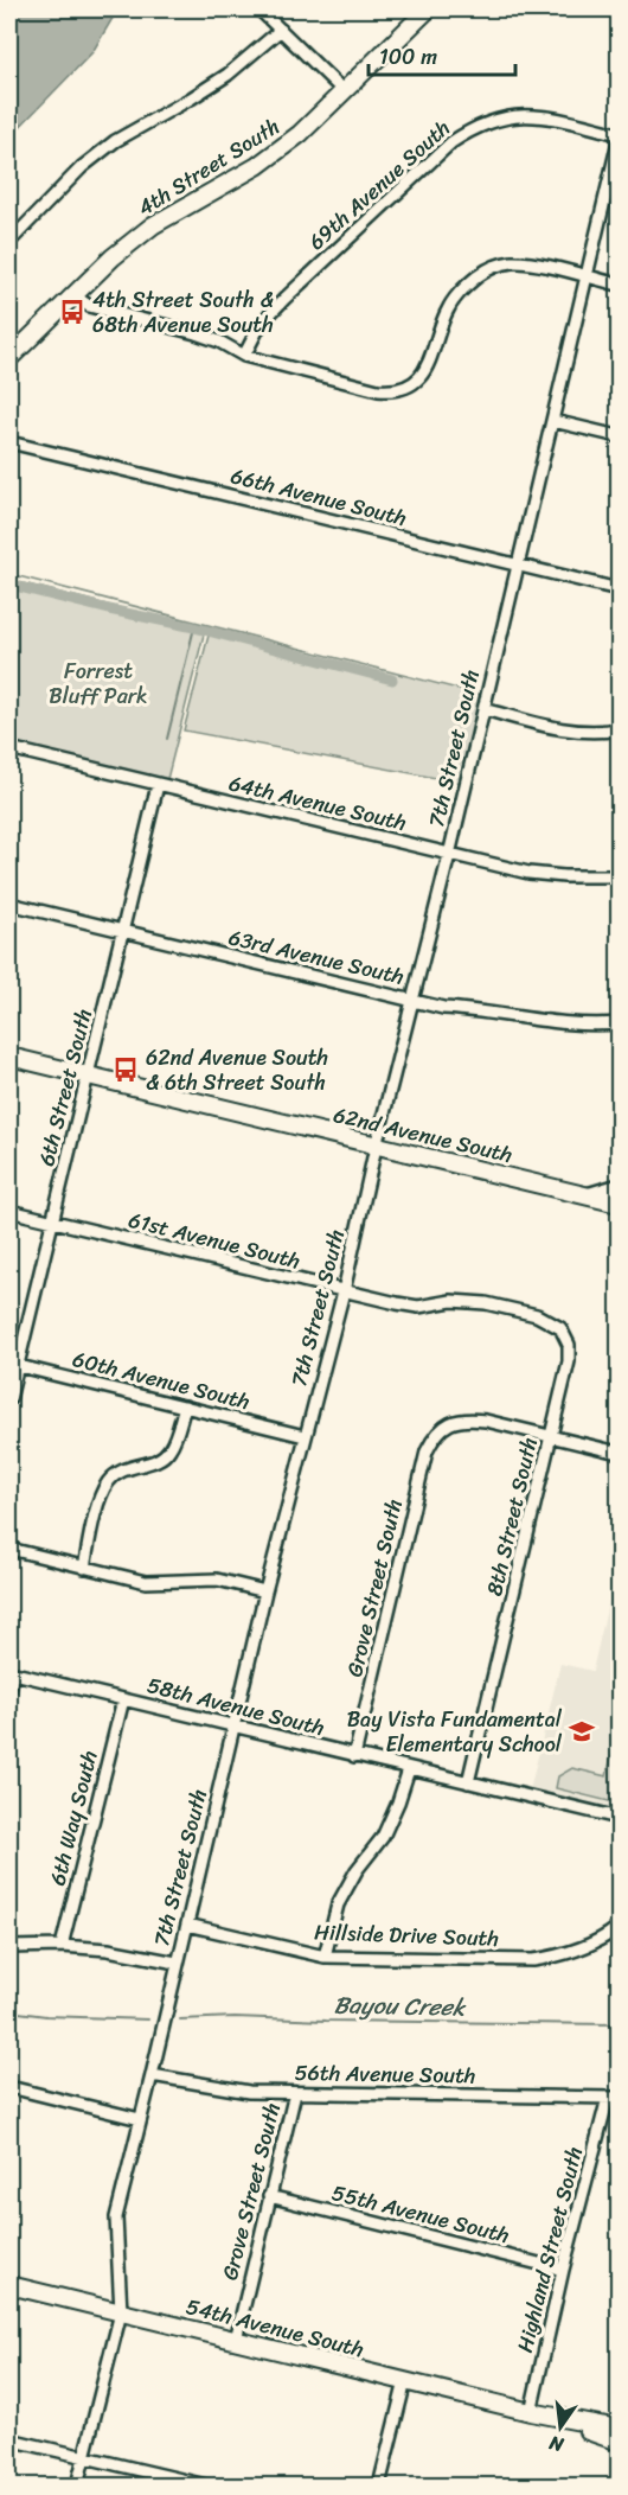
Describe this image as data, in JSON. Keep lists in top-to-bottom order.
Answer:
{
  "streets": {
    "street": [
      "4th Street South",
      "69th Avenue South",
      "66th Avenue South",
      "7th Street South",
      "64th Avenue South",
      "63rd Avenue South",
      "6th Street South",
      "62nd Avenue South",
      "61st Avenue South",
      "60th Avenue South",
      "8th Street South",
      "Grove Street South",
      "58th Avenue South",
      "6th Way South",
      "Hillside Drive South",
      "56th Avenue South",
      "55th Avenue South",
      "Highland Street South",
      "54th Avenue South"
    ]
  },
  "crossings": [
    ["66th Avenue South", "7th Street South"],
    ["7th Street South", "64th Avenue South"],
    ["7th Street South", "63rd Avenue South"],
    ["7th Street South", "62nd Avenue South"],
    ["7th Street South", "61st Avenue South"],
    ["7th Street South", "60th Avenue South"],
    ["7th Street South", "58th Avenue South"],
    ["7th Street South", "Hillside Drive South"],
    ["7th Street South", "56th Avenue South"],
    ["7th Street South", "54th Avenue South"],
    ["64th Avenue South", "6th Street South"],
    ["63rd Avenue South", "6th Street South"],
    ["6th Street South", "62nd Avenue South"],
    ["6th Street South", "61st Avenue South"],
    ["6th Street South", "60th Avenue South"],
    ["61st Avenue South", "8th Street South"],
    ["8th Street South", "Grove Street South"],
    ["8th Street South", "58th Avenue South"],
    ["Grove Street South", "58th Avenue South"],
    ["Grove Street South", "56th Avenue South"],
    ["Grove Street South", "55th Avenue South"],
    ["Grove Street South", "54th Avenue South"],
    ["58th Avenue South", "6th Way South"],
    ["56th Avenue South", "Highland Street South"],
    ["55th Avenue South", "Highland Street South"],
    ["Highland Street South", "54th Avenue South"]
  ],
  "water": ["Bayou Creek"],
  "parks": ["Forrest Bluff Park"],
  "places": {
    "bus stop": ["4th Street South & 68th Avenue South", "62nd Avenue South & 6th Street South"],
    "school or university": ["Bay Vista Fundamental Elementary School"]
  },
  "scale_bar": "100 m",
  "north": "bottom"
}
